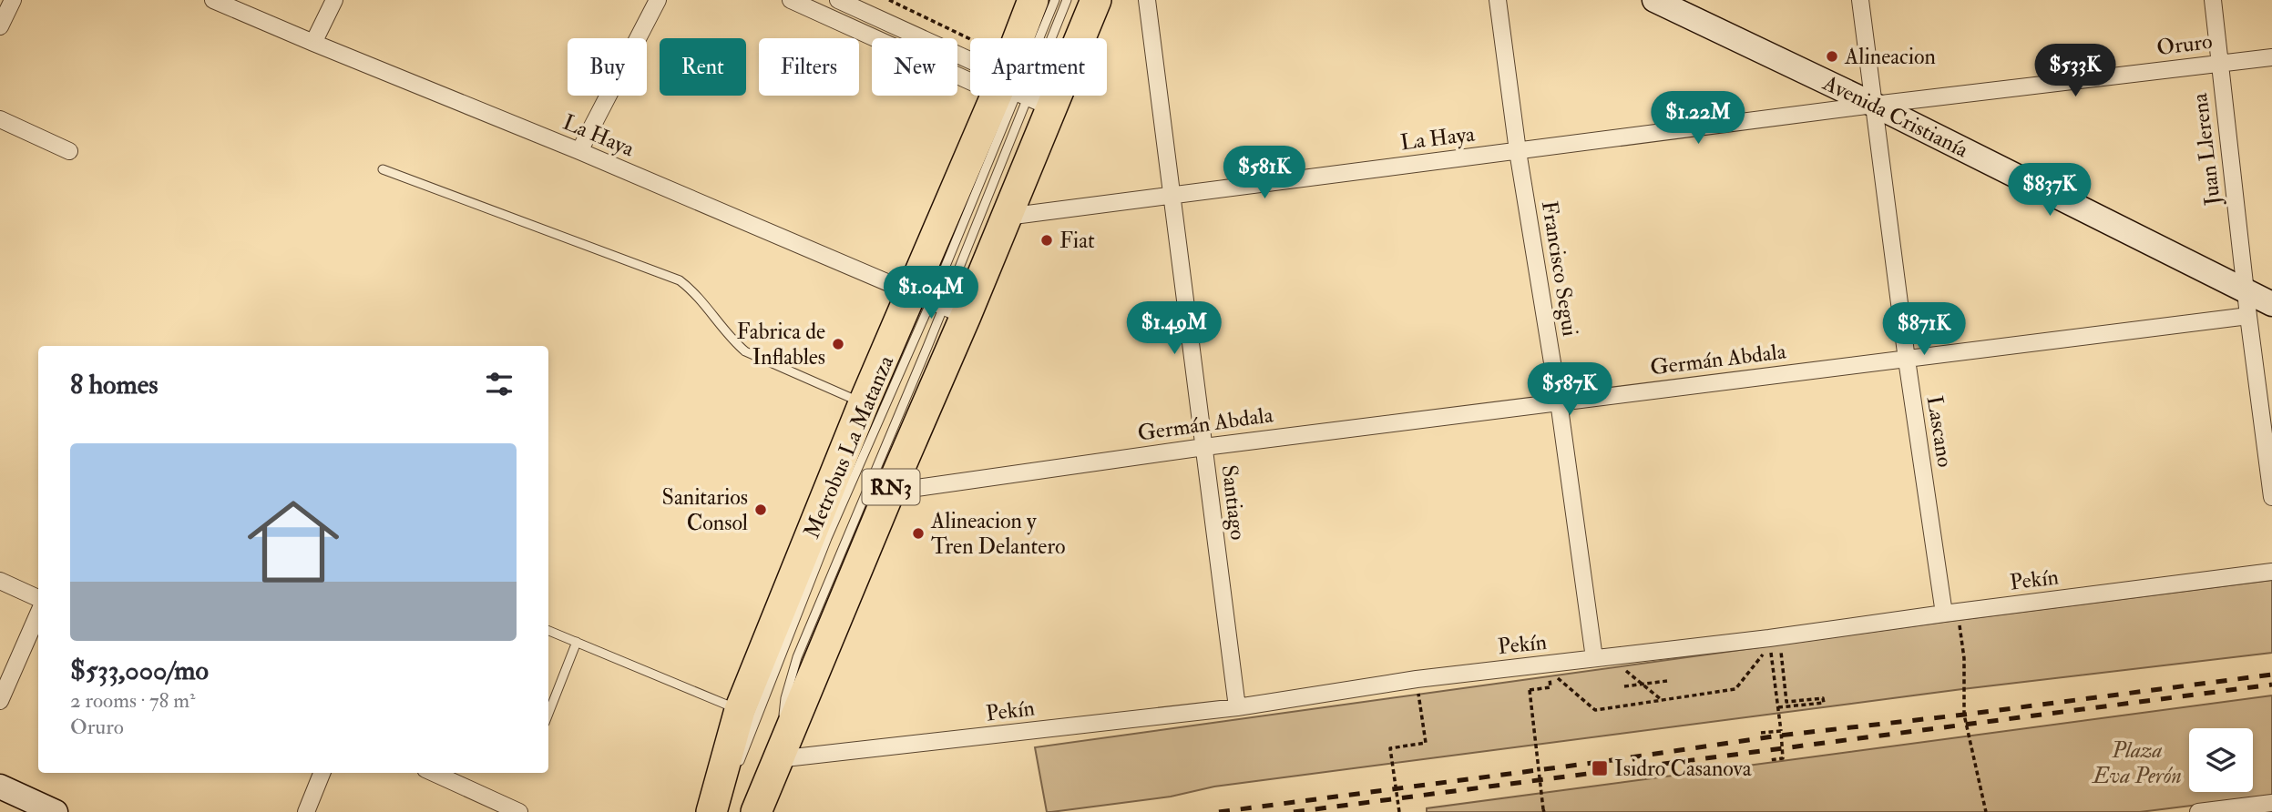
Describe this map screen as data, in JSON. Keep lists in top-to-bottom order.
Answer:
{
  "streets": {
    "highway": ["RN3"],
    "main road": ["Avenida Cristianía"],
    "street": [
      "Oruro",
      "La Haya",
      "Juan Llerena",
      "Francisco Segui",
      "Germán Abdala",
      "Lascano",
      "Santiago",
      "Pekín"
    ],
    "lane": ["Metrobus La Matanza"]
  },
  "crossings": [
    ["Oruro", "Avenida Cristianía"],
    ["Oruro", "La Haya"],
    ["Oruro", "Juan Llerena"],
    ["Oruro", "Lascano"],
    ["Avenida Cristianía", "La Haya"],
    ["Avenida Cristianía", "Juan Llerena"],
    ["Avenida Cristianía", "Germán Abdala"],
    ["Avenida Cristianía", "Lascano"],
    ["La Haya", "Francisco Segui"],
    ["La Haya", "Lascano"],
    ["La Haya", "Metrobus La Matanza"],
    ["La Haya", "RN3"],
    ["La Haya", "Santiago"],
    ["Juan Llerena", "Germán Abdala"],
    ["Francisco Segui", "Germán Abdala"],
    ["Francisco Segui", "Pekín"],
    ["Germán Abdala", "Lascano"],
    ["Germán Abdala", "RN3"],
    ["Germán Abdala", "Santiago"],
    ["Lascano", "Pekín"],
    ["Metrobus La Matanza", "RN3"],
    ["Metrobus La Matanza", "Pekín"],
    ["RN3", "Pekín"],
    ["Santiago", "Pekín"]
  ],
  "parks": ["Plaza Eva Perón"],
  "places": {
    "other": [
      "Alineacion",
      "Fiat",
      "Fabrica de Inflables",
      "Sanitarios Consol",
      "Alineacion y Tren Delantero"
    ],
    "transit": ["Isidro Casanova"]
  },
  "page": {
    "chip": [
      "Buy",
      "Rent",
      "Filters",
      "New",
      "Apartment"
    ],
    "price": [
      "$533K",
      "$1.22M",
      "$581K",
      "$837K",
      "$1.04M",
      "$1.49M",
      "$871K",
      "$587K"
    ],
    "heading": "8 homes",
    "list": [
      {
        "name": "$533,000/mo",
        "note": "2 rooms · 78 m² · Oruro"
      }
    ]
  }
}
